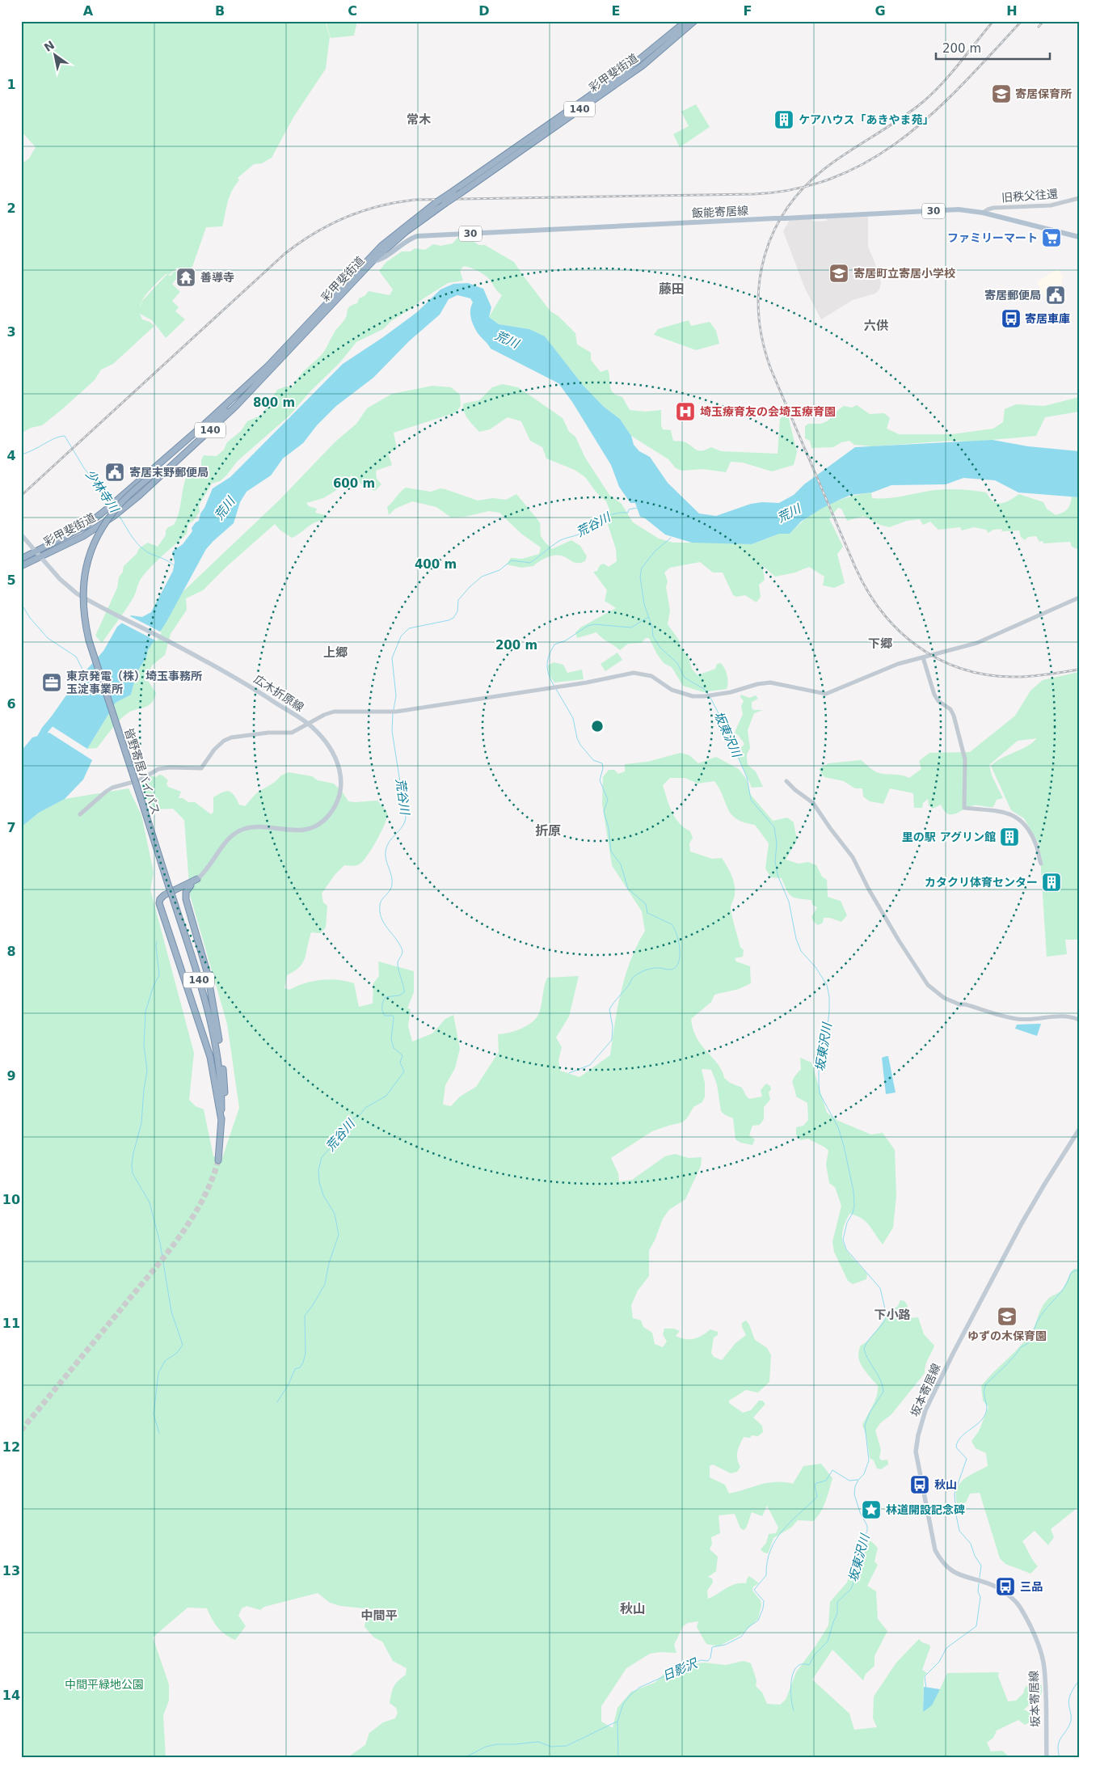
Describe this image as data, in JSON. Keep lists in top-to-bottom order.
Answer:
{
  "streets": {
    "highway": ["彩甲斐街道", "140", "皆野寄居バイパス"],
    "main road": [
      "30",
      "飯能寄居線",
      "広木折原線",
      "坂本寄居線"
    ],
    "street": ["旧秩父往還"]
  },
  "crossings": [
    ["彩甲斐街道", "飯能寄居線"],
    ["彩甲斐街道", "広木折原線"],
    ["彩甲斐街道", "皆野寄居バイパス"],
    ["旧秩父往還", "飯能寄居線"]
  ],
  "districts": [
    "常木",
    "藤田",
    "六供",
    "下郷",
    "上郷",
    "折原",
    "下小路",
    "秋山",
    "中間平"
  ],
  "water": [
    "荒川",
    "少林寺川",
    "荒谷川",
    "坂東沢川",
    "日影沢"
  ],
  "parks": ["中間平緑地公園"],
  "places": {
    "school or university": ["寄居保育所", "寄居町立寄居小学校", "ゆずの木保育園"],
    "building": ["ケアハウス「あきやま苑」", "里の駅 アグリン館", "カタクリ体育センター"],
    "supermarket": ["ファミリーマート"],
    "temple": ["善導寺"],
    "public building": ["寄居郵便局", "寄居末野郵便局"],
    "bus stop": ["寄居車庫", "秋山", "三品"],
    "hospital": ["埼玉療育友の会埼玉療育園"],
    "office": ["東京発電（株）埼玉事務所 玉淀事業所"],
    "place": ["林道開設記念碑"]
  },
  "scale_bar": "200 m",
  "north": "top left",
  "grid": {
    "columns": [
      "A",
      "B",
      "C",
      "D",
      "E",
      "F",
      "G",
      "H"
    ],
    "rows": [
      "1",
      "2",
      "3",
      "4",
      "5",
      "6",
      "7",
      "8",
      "9",
      "10",
      "11",
      "12",
      "13",
      "14"
    ]
  },
  "rings": [
    "800 m",
    "600 m",
    "400 m",
    "200 m"
  ]
}
